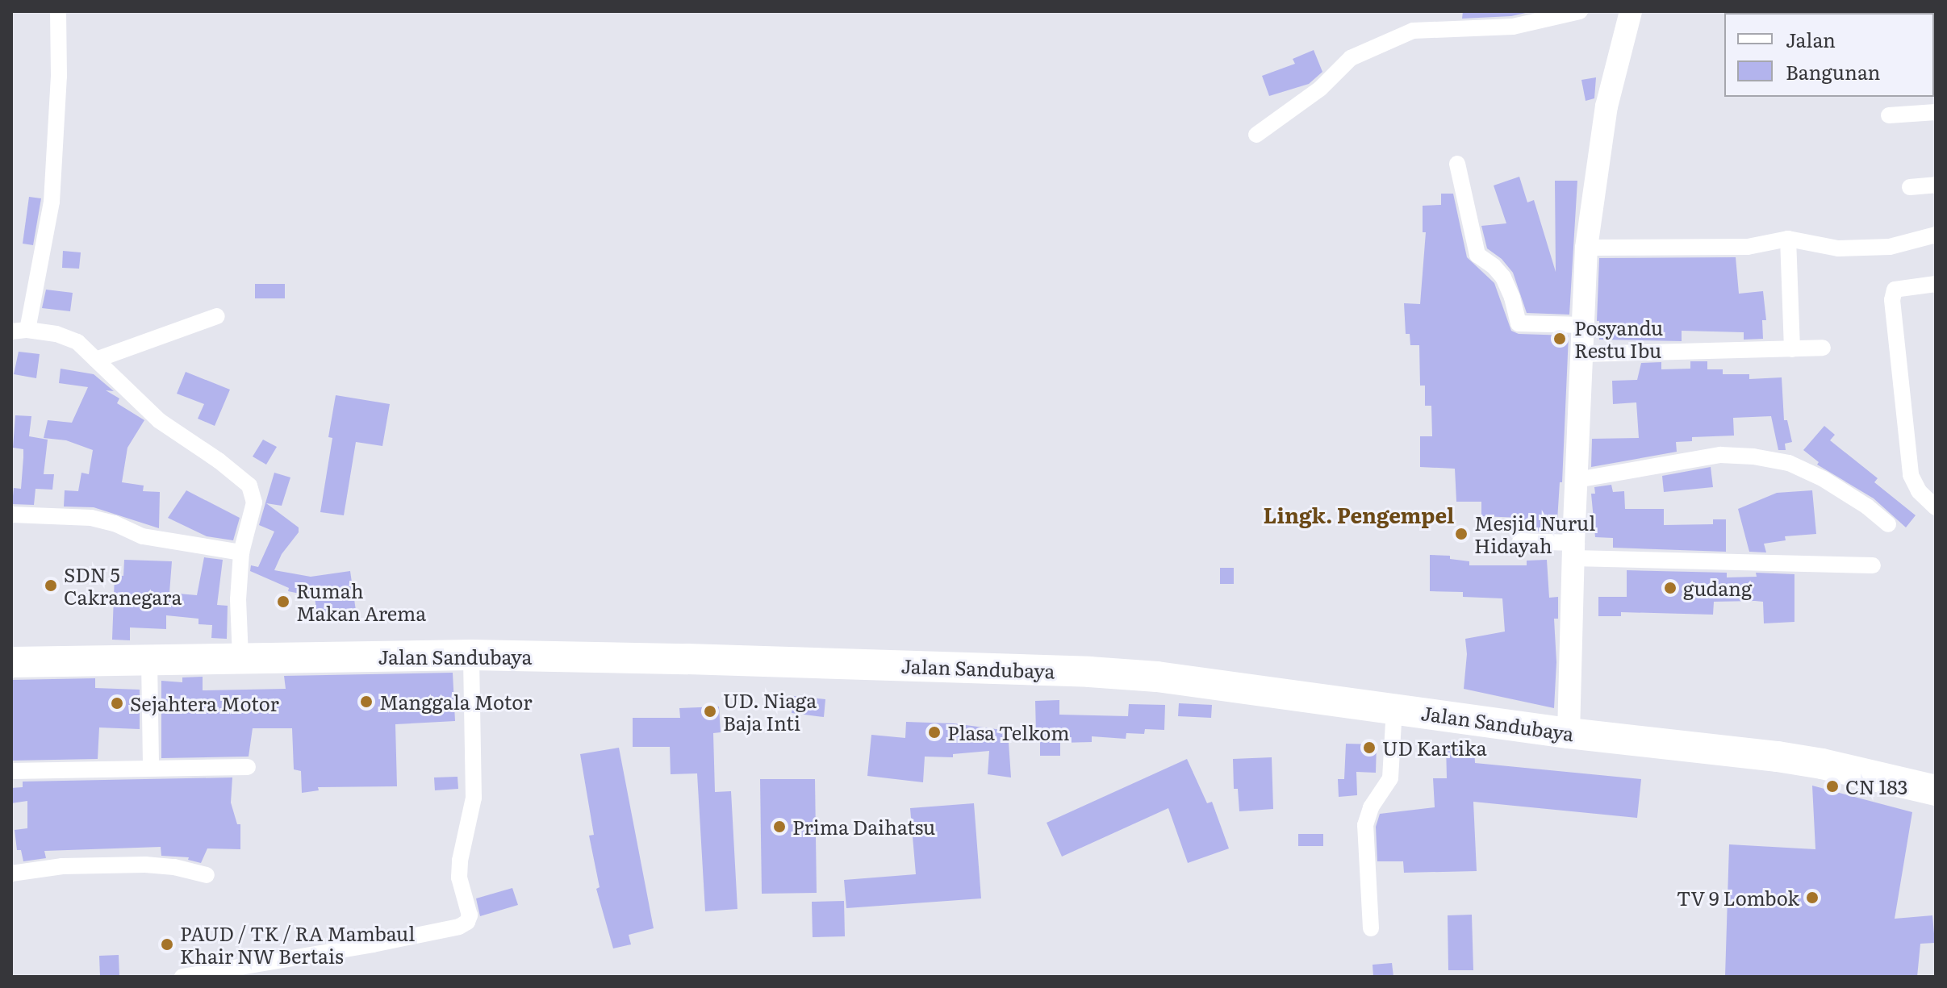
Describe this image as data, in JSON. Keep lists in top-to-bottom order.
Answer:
{
  "streets": {
    "highway": ["Jalan Sandubaya"]
  },
  "districts": ["Lingk. Pengempel"],
  "places": [
    "Posyandu Restu Ibu",
    "Mesjid Nurul Hidayah",
    "SDN 5 Cakranegara",
    "gudang",
    "Rumah Makan Arema",
    "Manggala Motor",
    "Sejahtera Motor",
    "UD. Niaga Baja Inti",
    "Plasa Telkom",
    "UD Kartika",
    "CN 183",
    "Prima Daihatsu",
    "TV 9 Lombok",
    "PAUD / TK / RA Mambaul Khair NW Bertais"
  ],
  "legend": ["Jalan", "Bangunan"]
}
